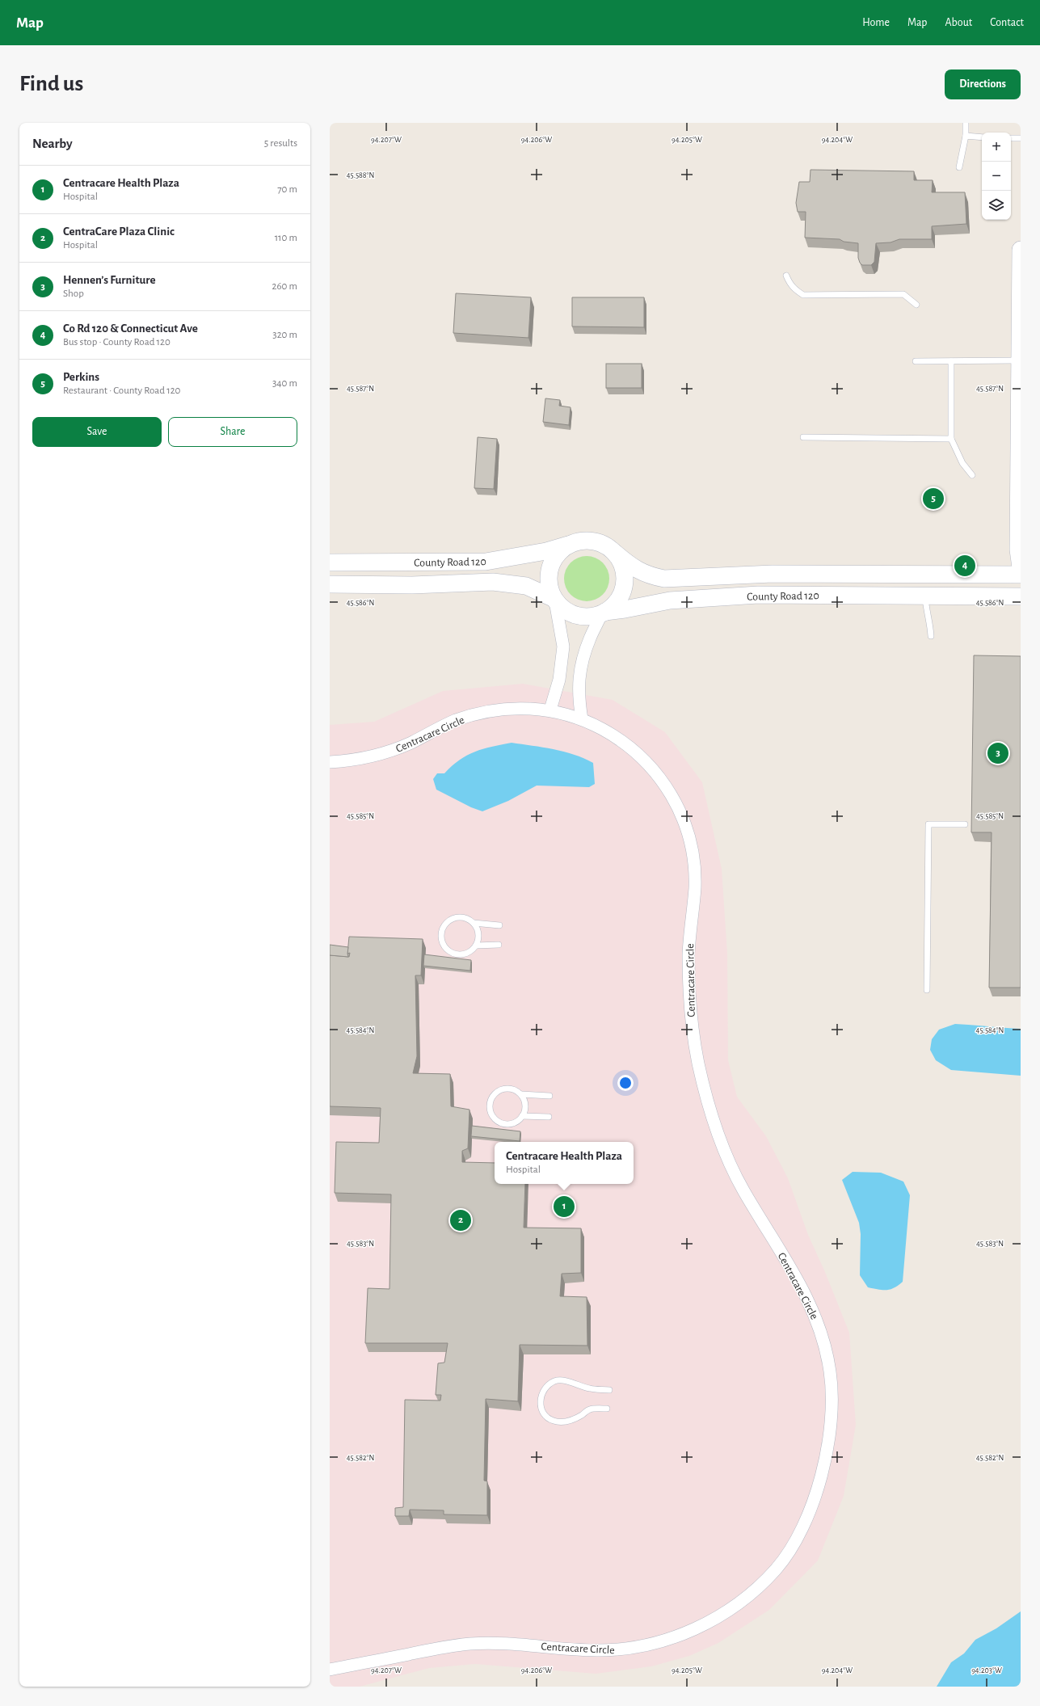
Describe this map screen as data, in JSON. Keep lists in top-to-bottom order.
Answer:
{
  "streets": {
    "street": ["County Road 120", "Centracare Circle"]
  },
  "page": {
    "header": "Map",
    "nav": [
      "Home",
      "Map",
      "About",
      "Contact"
    ],
    "buttons": [
      "Directions",
      ["Save", "Share"]
    ],
    "title": "Find us",
    "heading": ["Nearby", "5 results"],
    "map_buttons": ["+", "−"],
    "list": [
      {
        "mark": "1",
        "name": "Centracare Health Plaza",
        "note": "Hospital",
        "value": "70 m"
      },
      {
        "mark": "2",
        "name": "CentraCare Plaza Clinic",
        "note": "Hospital",
        "value": "110 m"
      },
      {
        "mark": "3",
        "name": "Hennen’s Furniture",
        "note": "Shop",
        "value": "260 m"
      },
      {
        "mark": "4",
        "name": "Co Rd 120 & Connecticut Ave",
        "note": "Bus stop · County Road 120",
        "value": "320 m"
      },
      {
        "mark": "5",
        "name": "Perkins",
        "note": "Restaurant · County Road 120",
        "value": "340 m"
      }
    ],
    "pins": [
      "5",
      "4",
      "3",
      "1",
      "2"
    ],
    "popup": ["Centracare Health Plaza", "Hospital"]
  },
  "coordinates": [
    "94.207°W",
    "94.206°W",
    "94.205°W",
    "94.204°W",
    "45.588°N",
    "45.587°N",
    "45.586°N",
    "45.585°N",
    "45.584°N",
    "45.583°N",
    "45.582°N",
    "94.203°W"
  ]
}
